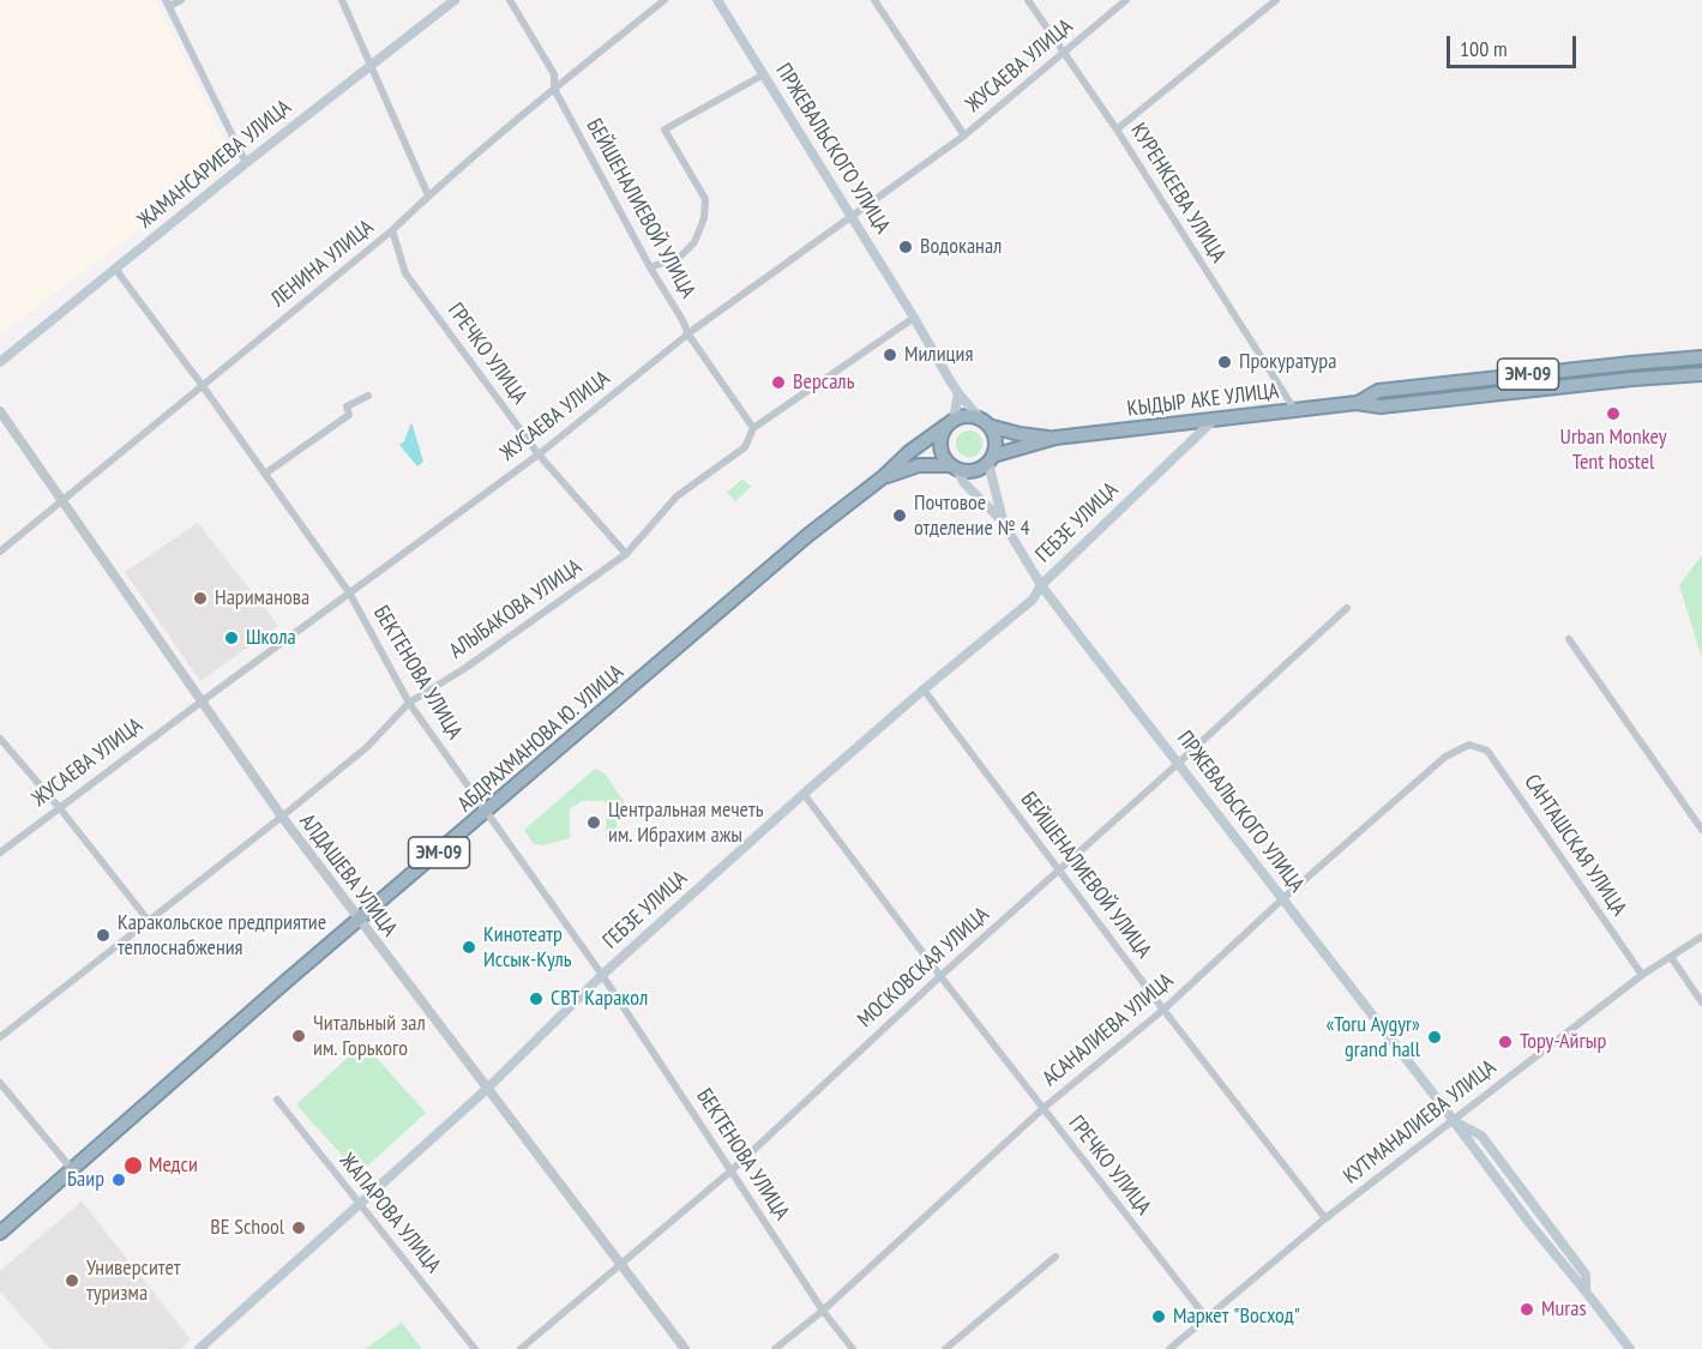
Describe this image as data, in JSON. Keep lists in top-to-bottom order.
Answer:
{
  "streets": {
    "highway": ["ЭМ-09", "КЫДЫР АКЕ УЛИЦА", "АБДРАХМАНОВА Ю. УЛИЦА"],
    "main road": ["ПРЖЕВАЛЬСКОГО УЛИЦА", "ЖАМАНСАРИЕВА УЛИЦА", "ГЕБЗЕ УЛИЦА"],
    "street": [
      "ЖУСАЕВА УЛИЦА",
      "КУРЕНКЕЕВА УЛИЦА",
      "БЕЙШЕНАЛИЕВОЙ УЛИЦА",
      "ЛЕНИНА УЛИЦА",
      "ГРЕЧКО УЛИЦА",
      "АЛЫБАКОВА УЛИЦА",
      "БЕКТЕНОВА УЛИЦА",
      "САНТАШСКАЯ УЛИЦА",
      "АЛДАШЕВА УЛИЦА",
      "МОСКОВСКАЯ УЛИЦА",
      "АСАНАЛИЕВА УЛИЦА",
      "КУТМАНАЛИЕВА УЛИЦА",
      "ЖАПАРОВА УЛИЦА"
    ]
  },
  "crossings": [
    ["ЖУСАЕВА УЛИЦА", "ПРЖЕВАЛЬСКОГО УЛИЦА"],
    ["ЖУСАЕВА УЛИЦА", "КУРЕНКЕЕВА УЛИЦА"],
    ["ЖУСАЕВА УЛИЦА", "БЕЙШЕНАЛИЕВОЙ УЛИЦА"],
    ["ЖУСАЕВА УЛИЦА", "ГРЕЧКО УЛИЦА"],
    ["ЖУСАЕВА УЛИЦА", "БЕКТЕНОВА УЛИЦА"],
    ["ЖУСАЕВА УЛИЦА", "АЛДАШЕВА УЛИЦА"],
    ["ПРЖЕВАЛЬСКОГО УЛИЦА", "ЭМ-09"],
    ["ПРЖЕВАЛЬСКОГО УЛИЦА", "КЫДЫР АКЕ УЛИЦА"],
    ["ПРЖЕВАЛЬСКОГО УЛИЦА", "ГЕБЗЕ УЛИЦА"],
    ["ПРЖЕВАЛЬСКОГО УЛИЦА", "АЛЫБАКОВА УЛИЦА"],
    ["ПРЖЕВАЛЬСКОГО УЛИЦА", "АБДРАХМАНОВА Ю. УЛИЦА"],
    ["ПРЖЕВАЛЬСКОГО УЛИЦА", "МОСКОВСКАЯ УЛИЦА"],
    ["ПРЖЕВАЛЬСКОГО УЛИЦА", "АСАНАЛИЕВА УЛИЦА"],
    ["ПРЖЕВАЛЬСКОГО УЛИЦА", "КУТМАНАЛИЕВА УЛИЦА"],
    ["ЖАМАНСАРИЕВА УЛИЦА", "БЕКТЕНОВА УЛИЦА"],
    ["КУРЕНКЕЕВА УЛИЦА", "КЫДЫР АКЕ УЛИЦА"],
    ["БЕЙШЕНАЛИЕВОЙ УЛИЦА", "ЛЕНИНА УЛИЦА"],
    ["БЕЙШЕНАЛИЕВОЙ УЛИЦА", "ГЕБЗЕ УЛИЦА"],
    ["БЕЙШЕНАЛИЕВОЙ УЛИЦА", "АЛЫБАКОВА УЛИЦА"],
    ["БЕЙШЕНАЛИЕВОЙ УЛИЦА", "МОСКОВСКАЯ УЛИЦА"],
    ["БЕЙШЕНАЛИЕВОЙ УЛИЦА", "АСАНАЛИЕВА УЛИЦА"],
    ["БЕЙШЕНАЛИЕВОЙ УЛИЦА", "КУТМАНАЛИЕВА УЛИЦА"],
    ["ЛЕНИНА УЛИЦА", "ГРЕЧКО УЛИЦА"],
    ["ЛЕНИНА УЛИЦА", "БЕКТЕНОВА УЛИЦА"],
    ["ЛЕНИНА УЛИЦА", "АЛДАШЕВА УЛИЦА"],
    ["ГРЕЧКО УЛИЦА", "ГЕБЗЕ УЛИЦА"],
    ["ГРЕЧКО УЛИЦА", "АЛЫБАКОВА УЛИЦА"],
    ["ГРЕЧКО УЛИЦА", "МОСКОВСКАЯ УЛИЦА"],
    ["ГРЕЧКО УЛИЦА", "АСАНАЛИЕВА УЛИЦА"],
    ["ГРЕЧКО УЛИЦА", "КУТМАНАЛИЕВА УЛИЦА"],
    ["ЭМ-09", "КЫДЫР АКЕ УЛИЦА"],
    ["ЭМ-09", "АБДРАХМАНОВА Ю. УЛИЦА"],
    ["КЫДЫР АКЕ УЛИЦА", "ГЕБЗЕ УЛИЦА"],
    ["КЫДЫР АКЕ УЛИЦА", "АБДРАХМАНОВА Ю. УЛИЦА"],
    ["ГЕБЗЕ УЛИЦА", "БЕКТЕНОВА УЛИЦА"],
    ["ГЕБЗЕ УЛИЦА", "АЛДАШЕВА УЛИЦА"],
    ["ГЕБЗЕ УЛИЦА", "ЖАПАРОВА УЛИЦА"],
    ["АЛЫБАКОВА УЛИЦА", "БЕКТЕНОВА УЛИЦА"],
    ["АЛЫБАКОВА УЛИЦА", "АЛДАШЕВА УЛИЦА"],
    ["БЕКТЕНОВА УЛИЦА", "АБДРАХМАНОВА Ю. УЛИЦА"],
    ["БЕКТЕНОВА УЛИЦА", "МОСКОВСКАЯ УЛИЦА"],
    ["БЕКТЕНОВА УЛИЦА", "АСАНАЛИЕВА УЛИЦА"],
    ["АБДРАХМАНОВА Ю. УЛИЦА", "АЛДАШЕВА УЛИЦА"],
    ["САНТАШСКАЯ УЛИЦА", "АСАНАЛИЕВА УЛИЦА"],
    ["САНТАШСКАЯ УЛИЦА", "КУТМАНАЛИЕВА УЛИЦА"],
    ["АЛДАШЕВА УЛИЦА", "МОСКОВСКАЯ УЛИЦА"]
  ],
  "places": [
    "Водоканал",
    "Милиция",
    "Прокуратура",
    "Версаль",
    "Urban Monkey Tent hostel",
    "Почтовое отделение № 4",
    "Нариманова",
    "Школа",
    "Центральная мечеть им. Ибрахим ажы",
    "Каракольское предприятие теплоснабжения",
    "Кинотеатр Иссык-Куль",
    "СВТ Каракол",
    "Читальный зал им. Горького",
    "«Toru Aygyr» grand hall",
    "Тору-Айгыр",
    "Медси",
    "Баир",
    "BE School",
    "Университет туризма",
    "Muras",
    "Маркет \"Восход\""
  ],
  "scale_bar": "100 m"
}
